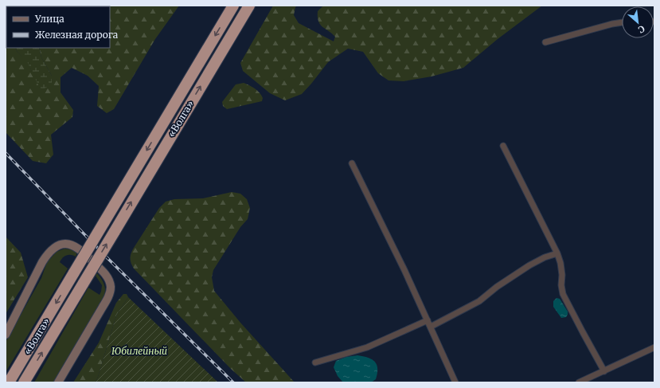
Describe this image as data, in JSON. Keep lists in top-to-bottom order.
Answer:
{
  "streets": {
    "highway": ["«Волга»"]
  },
  "parks": ["Юбилейный"],
  "legend": ["Улица", "Железная дорога"],
  "north": "bottom right"
}
